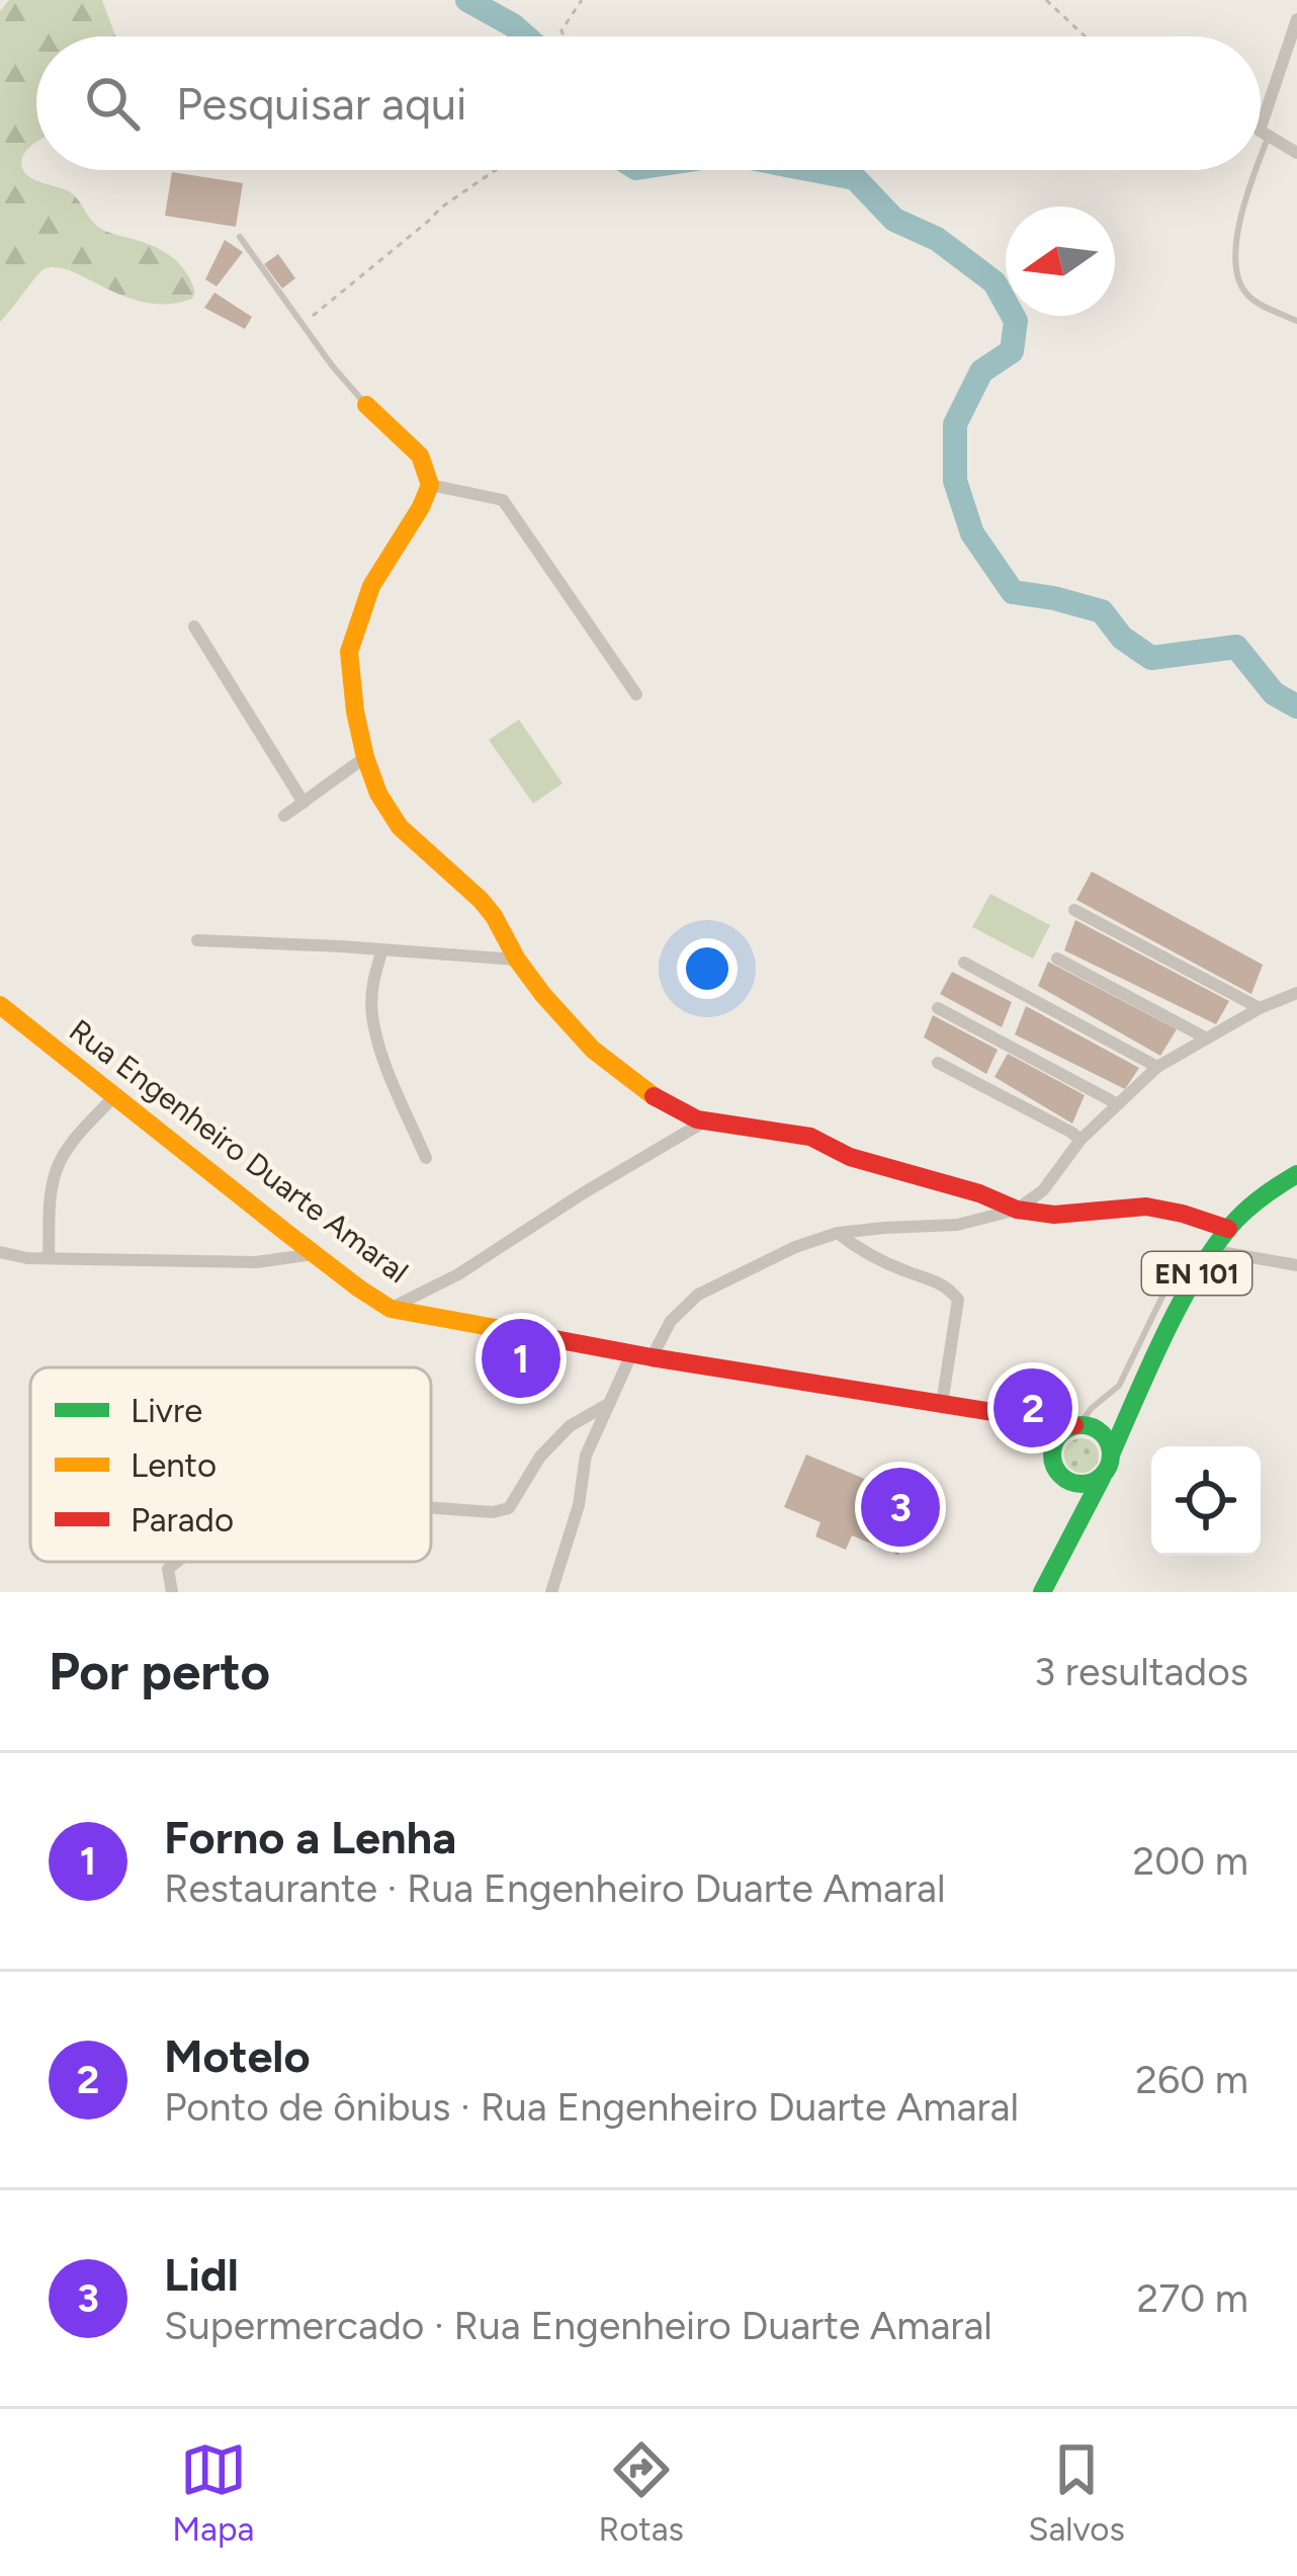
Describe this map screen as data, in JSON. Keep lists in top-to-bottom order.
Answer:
{
  "streets": {
    "main road": ["Rua Engenheiro Duarte Amaral", "EN 101"]
  },
  "crossings": [
    ["Rua Engenheiro Duarte Amaral", "EN 101"]
  ],
  "legend": ["Livre", "Lento", "Parado"],
  "north": "left",
  "page": {
    "search": "Pesquisar aqui",
    "pins": ["1", "2", "3"],
    "heading": ["Por perto", "3 resultados"],
    "list": [
      {
        "mark": "1",
        "name": "Forno a Lenha",
        "note": "Restaurante · Rua Engenheiro Duarte Amaral",
        "value": "200 m"
      },
      {
        "mark": "2",
        "name": "Motelo",
        "note": "Ponto de ônibus · Rua Engenheiro Duarte Amaral",
        "value": "260 m"
      },
      {
        "mark": "3",
        "name": "Lidl",
        "note": "Supermercado · Rua Engenheiro Duarte Amaral",
        "value": "270 m"
      }
    ],
    "nav": ["Mapa", "Rotas", "Salvos"]
  }
}
